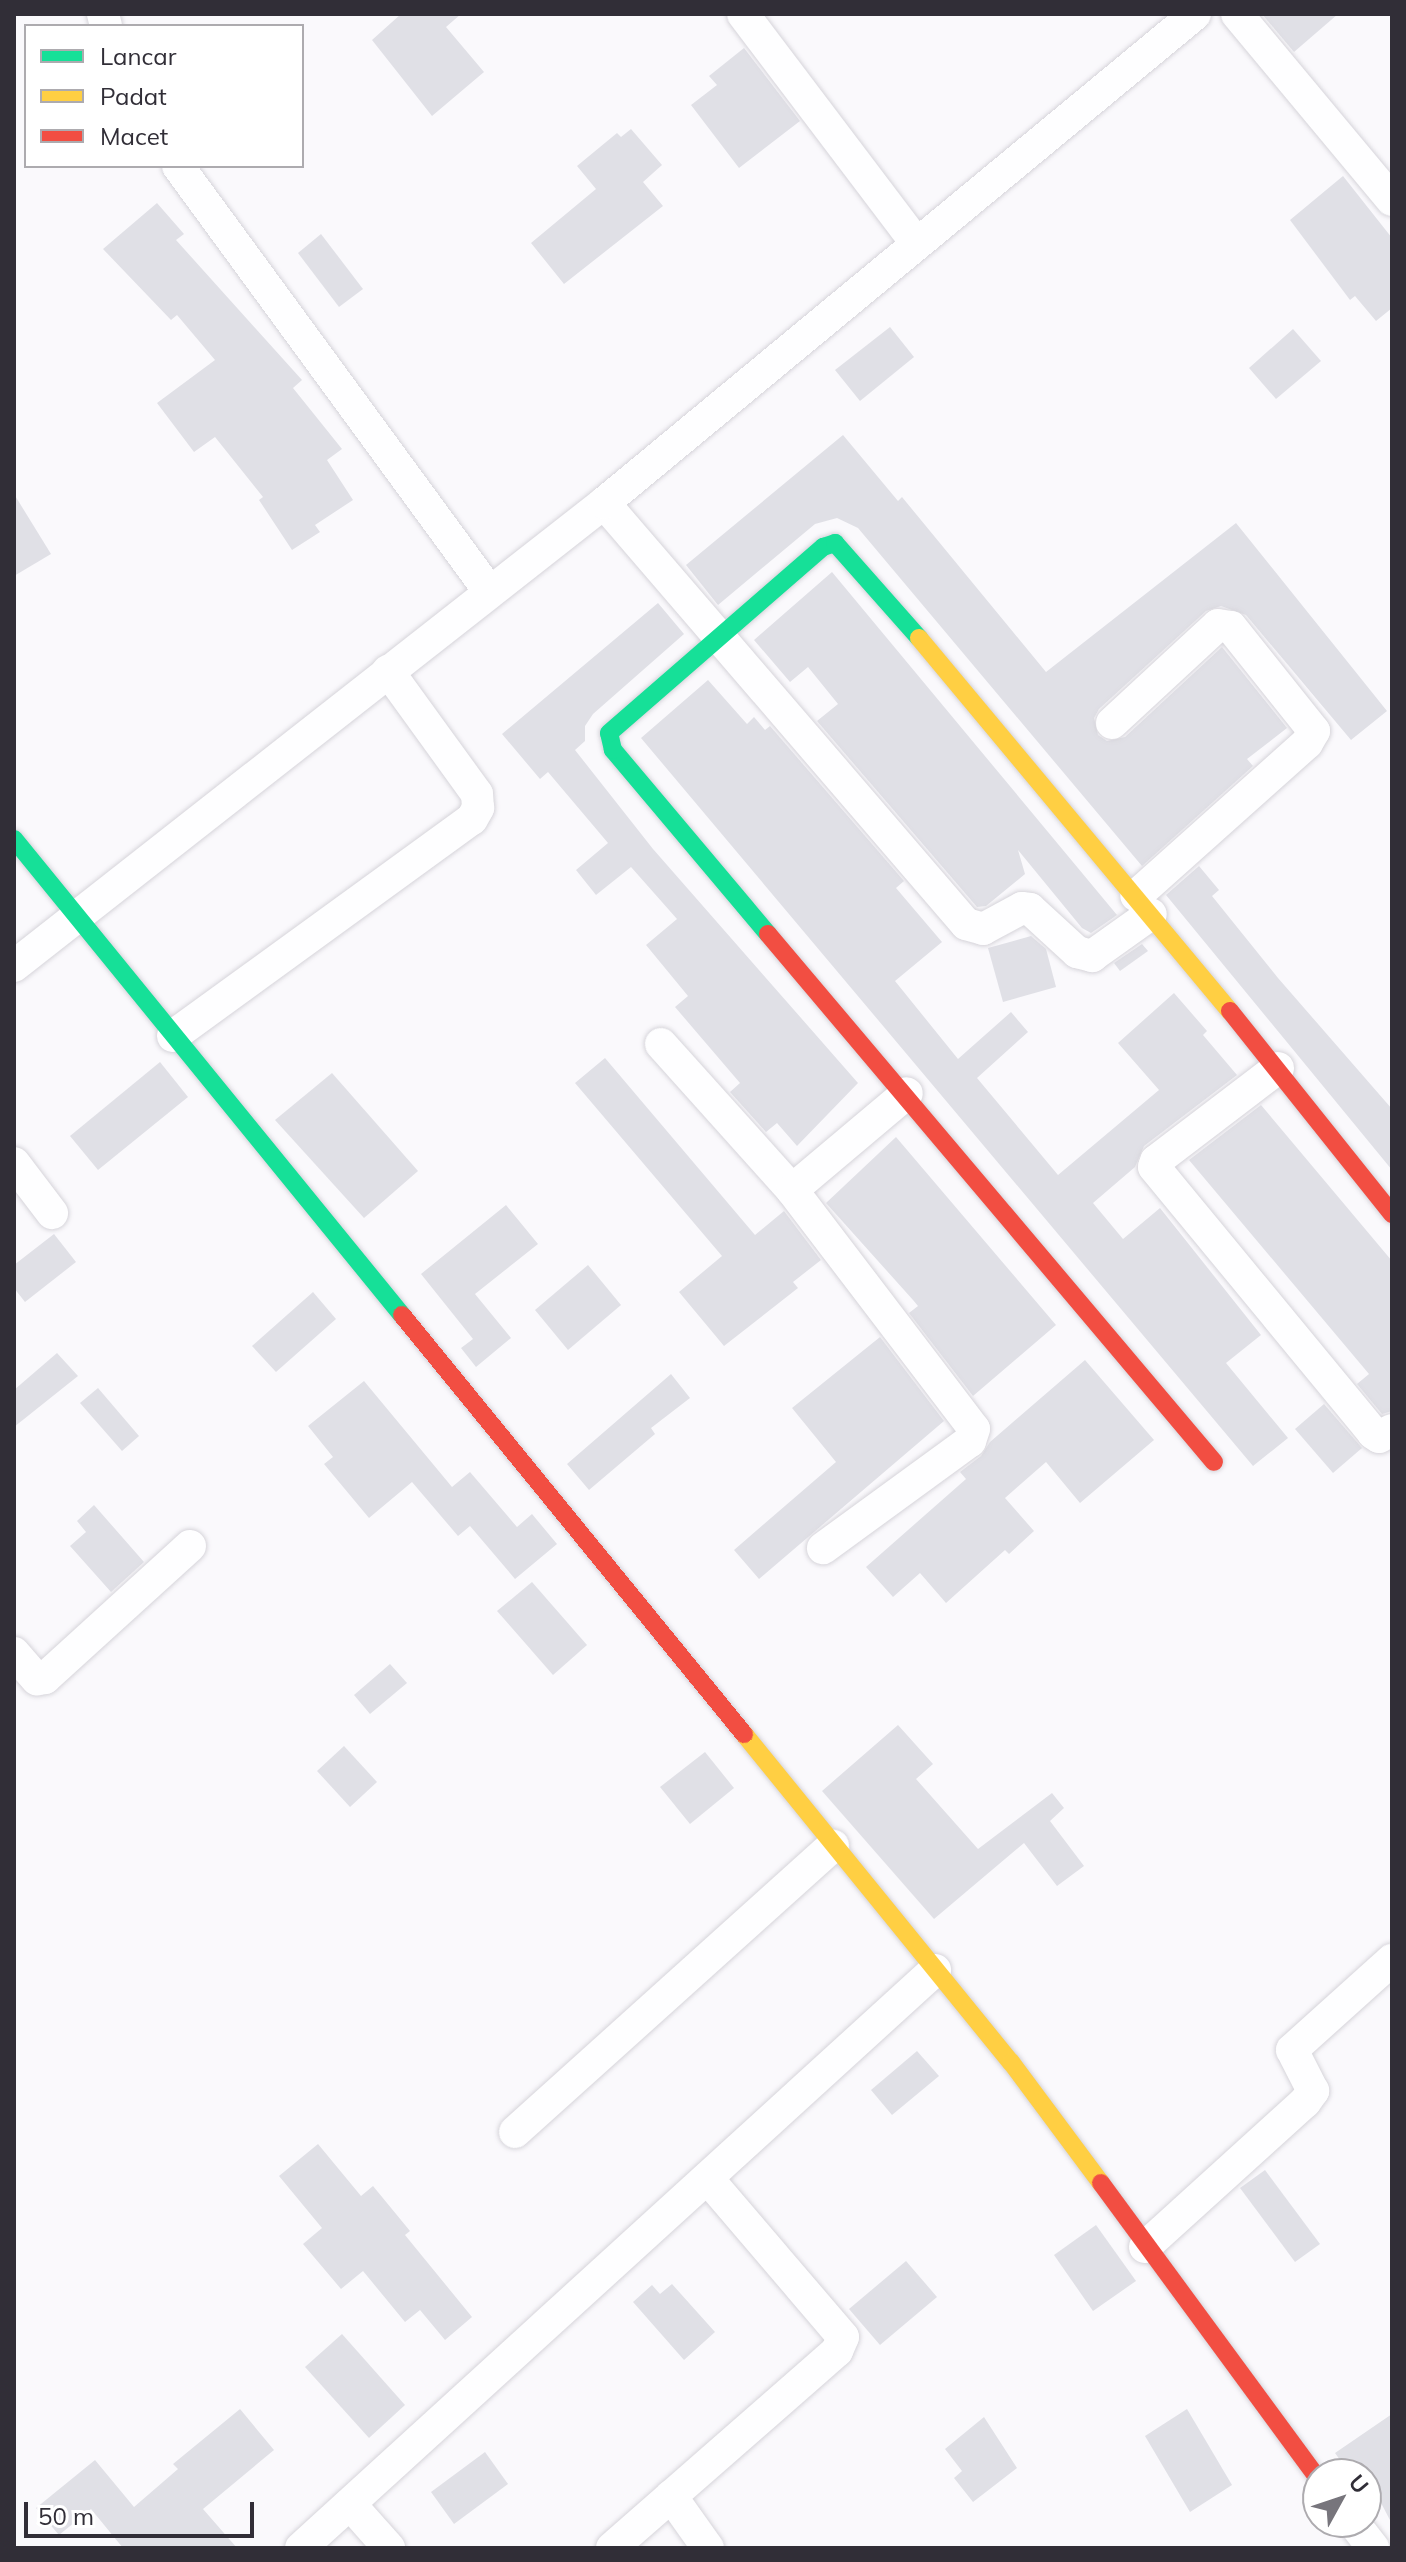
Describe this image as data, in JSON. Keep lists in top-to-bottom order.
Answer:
{
  "legend": ["Lancar", "Padat", "Macet"],
  "scale_bar": "50 m",
  "north": "top right"
}
